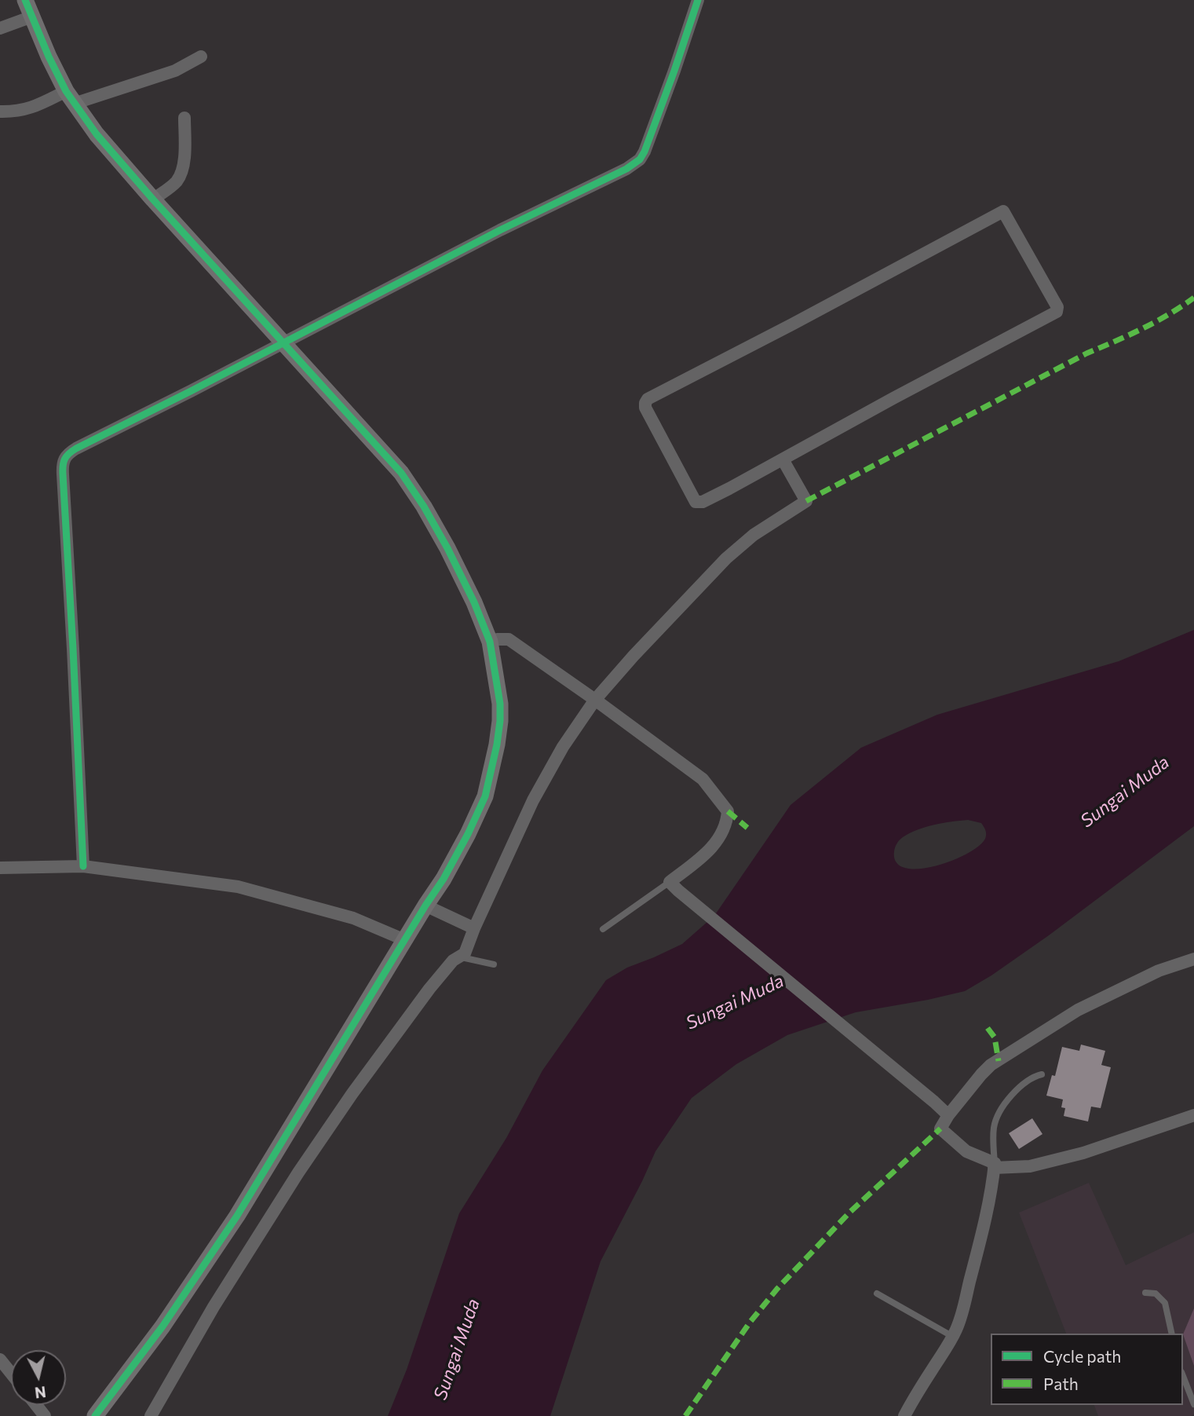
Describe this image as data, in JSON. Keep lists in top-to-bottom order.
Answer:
{
  "water": ["Sungai Muda"],
  "legend": ["Cycle path", "Path"],
  "north": "bottom"
}
